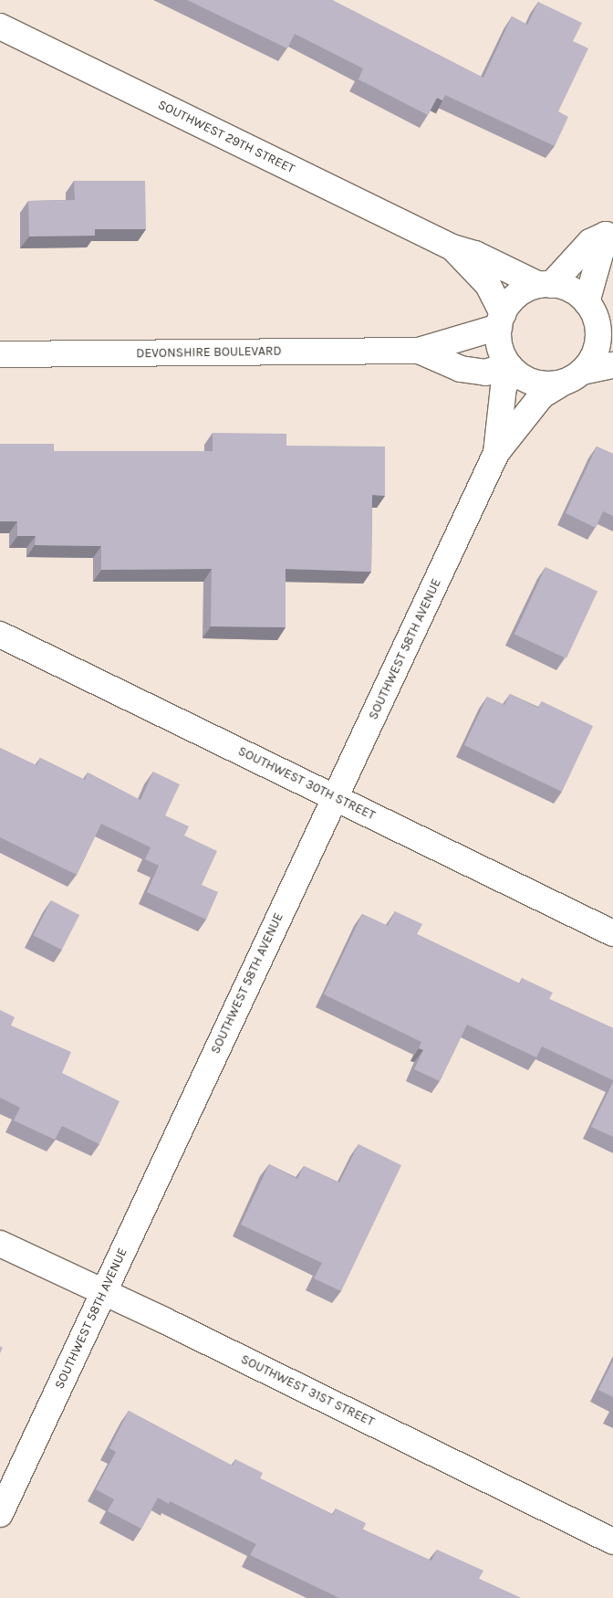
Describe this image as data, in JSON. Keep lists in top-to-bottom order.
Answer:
{
  "streets": {
    "street": [
      "SOUTHWEST 29TH STREET",
      "DEVONSHIRE BOULEVARD",
      "SOUTHWEST 58TH AVENUE",
      "SOUTHWEST 30TH STREET",
      "SOUTHWEST 31ST STREET"
    ]
  },
  "crossings": [
    ["SOUTHWEST 29TH STREET", "DEVONSHIRE BOULEVARD"],
    ["SOUTHWEST 29TH STREET", "SOUTHWEST 58TH AVENUE"],
    ["DEVONSHIRE BOULEVARD", "SOUTHWEST 58TH AVENUE"],
    ["SOUTHWEST 58TH AVENUE", "SOUTHWEST 30TH STREET"],
    ["SOUTHWEST 58TH AVENUE", "SOUTHWEST 31ST STREET"]
  ]
}
